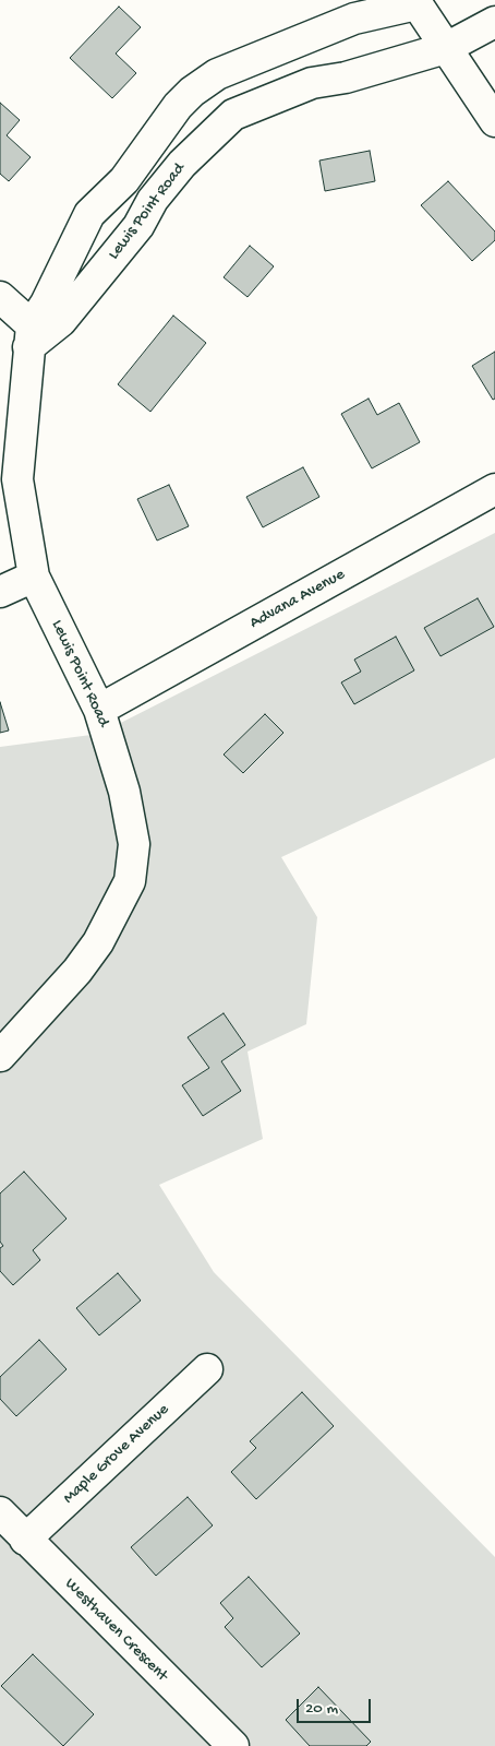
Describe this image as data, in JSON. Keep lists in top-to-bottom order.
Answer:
{
  "streets": {
    "street": [
      "Lewis Point Road",
      "Advana Avenue",
      "Maple Grove Avenue",
      "Westhaven Crescent"
    ]
  },
  "crossings": [
    ["Lewis Point Road", "Advana Avenue"],
    ["Maple Grove Avenue", "Westhaven Crescent"]
  ],
  "scale_bar": "20 m"
}
